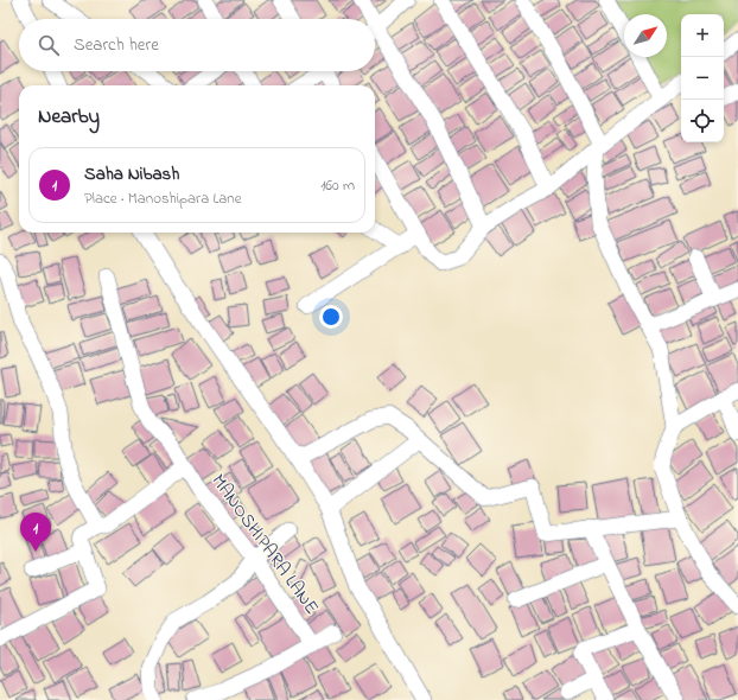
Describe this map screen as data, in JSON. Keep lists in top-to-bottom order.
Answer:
{
  "streets": {
    "street": ["MANOSHIPARA LANE"]
  },
  "north": "top right",
  "page": {
    "map_buttons": ["+", "−"],
    "search": "Search here",
    "heading": "Nearby",
    "list": [
      {
        "mark": "1",
        "name": "Saha Nibash",
        "note": "Place · Manoshipara Lane",
        "value": "160 m"
      }
    ],
    "pins": "1"
  }
}
